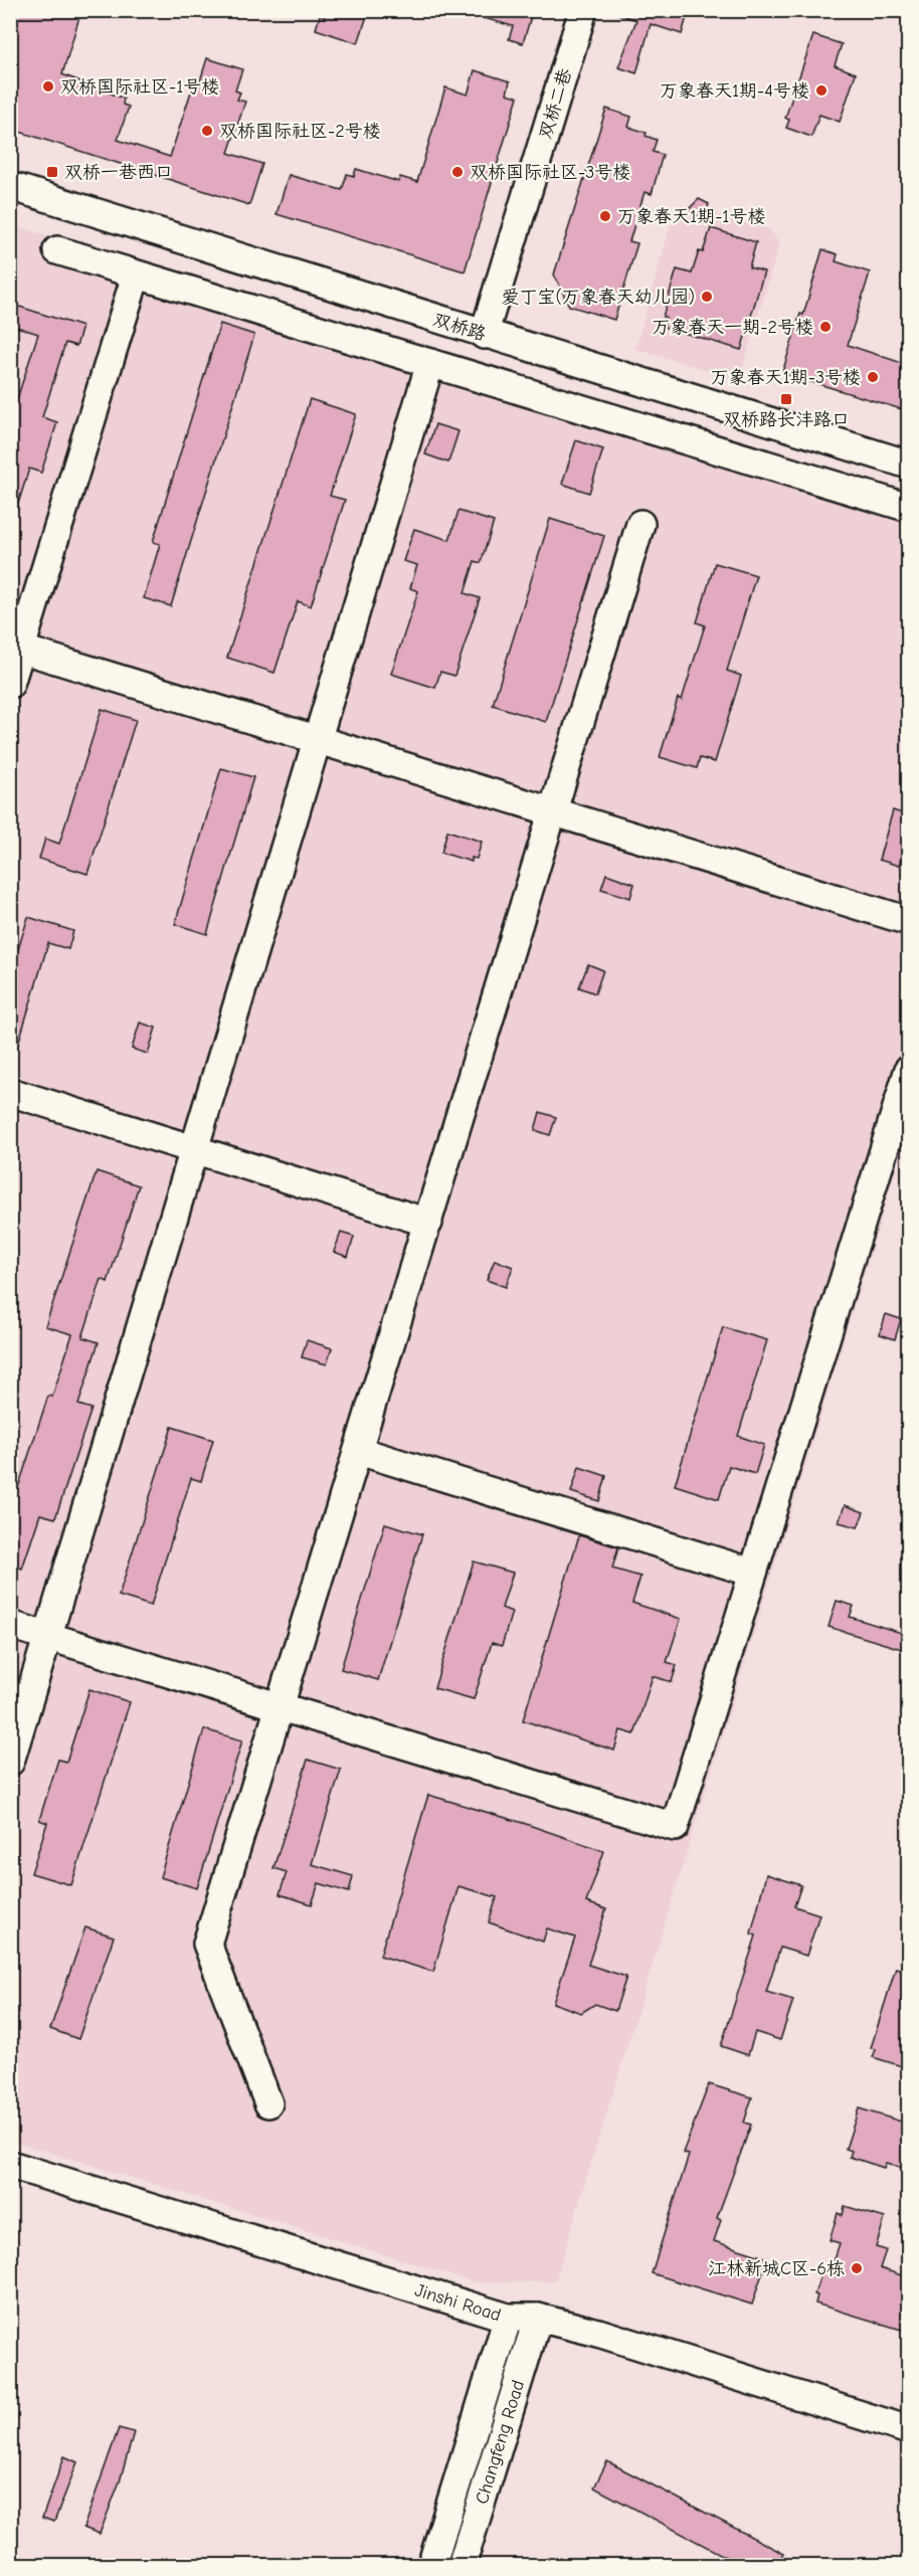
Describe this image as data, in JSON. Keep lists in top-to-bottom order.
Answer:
{
  "streets": {
    "street": [
      "双桥二巷",
      "双桥路",
      "Jinshi Road",
      "Changfeng Road"
    ]
  },
  "crossings": [
    ["双桥二巷", "双桥路"],
    ["Jinshi Road", "Changfeng Road"]
  ],
  "places": {
    "other": [
      "双桥国际社区-1号楼",
      "万象春天1期-4号楼",
      "双桥国际社区-2号楼",
      "双桥国际社区-3号楼",
      "万象春天1期-1号楼",
      "爱丁宝(万象春天幼儿园)",
      "万象春天一期-2号楼",
      "万象春天1期-3号楼",
      "江林新城C区-6栋"
    ],
    "transit": ["双桥一巷西口", "双桥路长沣路口"]
  }
}
